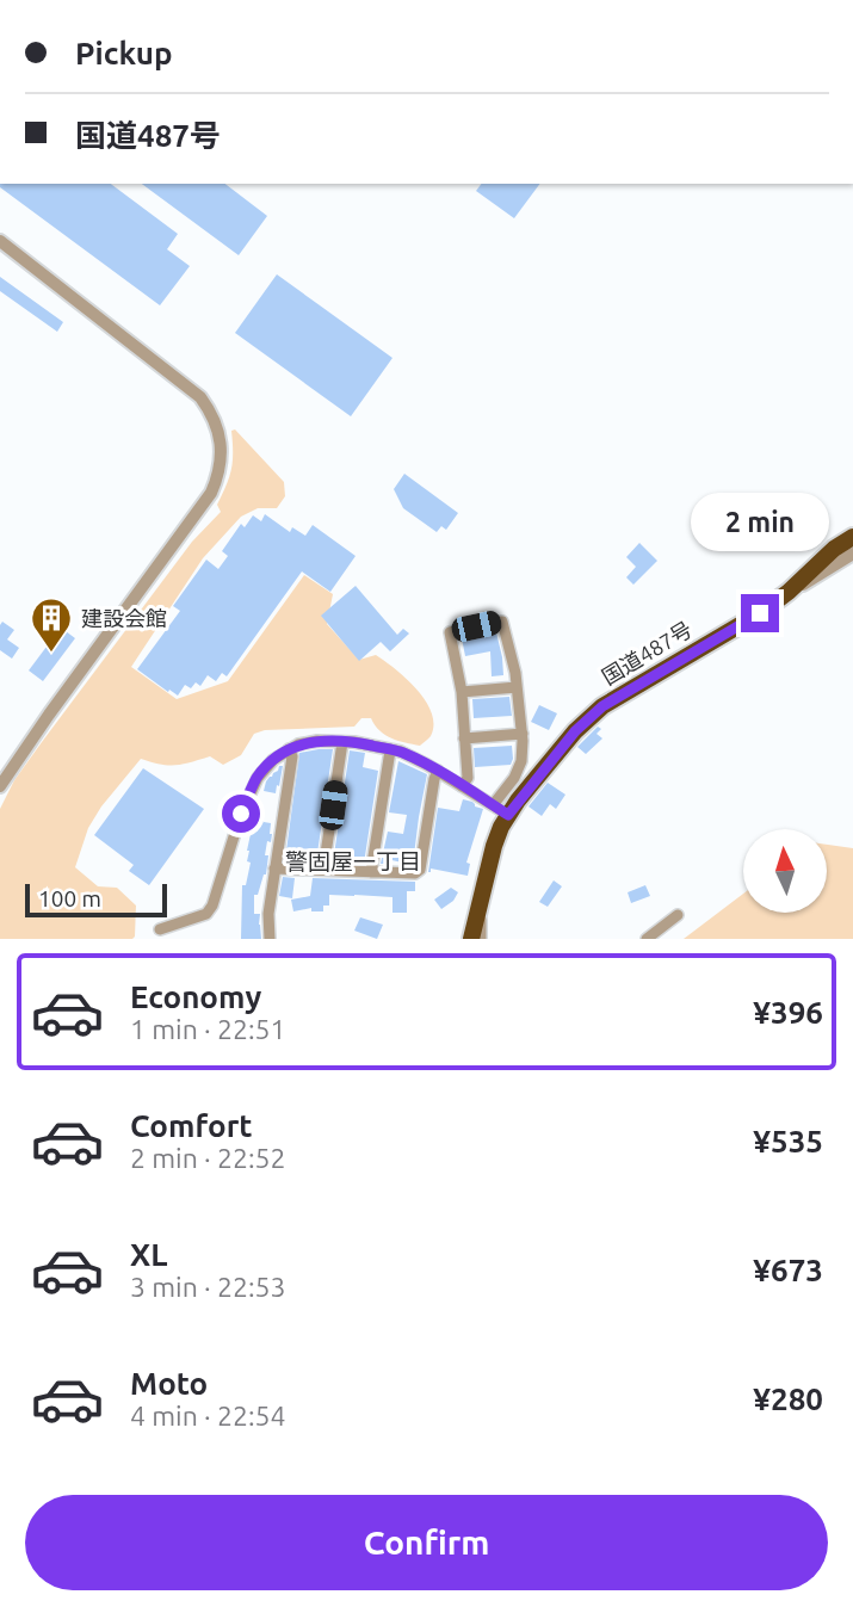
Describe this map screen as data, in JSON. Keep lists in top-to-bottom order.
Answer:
{
  "streets": {
    "highway": ["国道487号"]
  },
  "districts": ["警固屋一丁目"],
  "places": {
    "building": ["建設会館"]
  },
  "scale_bar": "100 m",
  "north": "top",
  "page": {
    "banner": ["Pickup", "国道487号"],
    "bubble": "2 min",
    "scale": "100 m",
    "list": [
      {
        "name": "Economy",
        "note": "1 min · 22:51",
        "value": "¥396"
      },
      {
        "name": "Comfort",
        "note": "2 min · 22:52",
        "value": "¥535"
      },
      {
        "name": "XL",
        "note": "3 min · 22:53",
        "value": "¥673"
      },
      {
        "name": "Moto",
        "note": "4 min · 22:54",
        "value": "¥280"
      }
    ],
    "buttons": "Confirm"
  }
}
